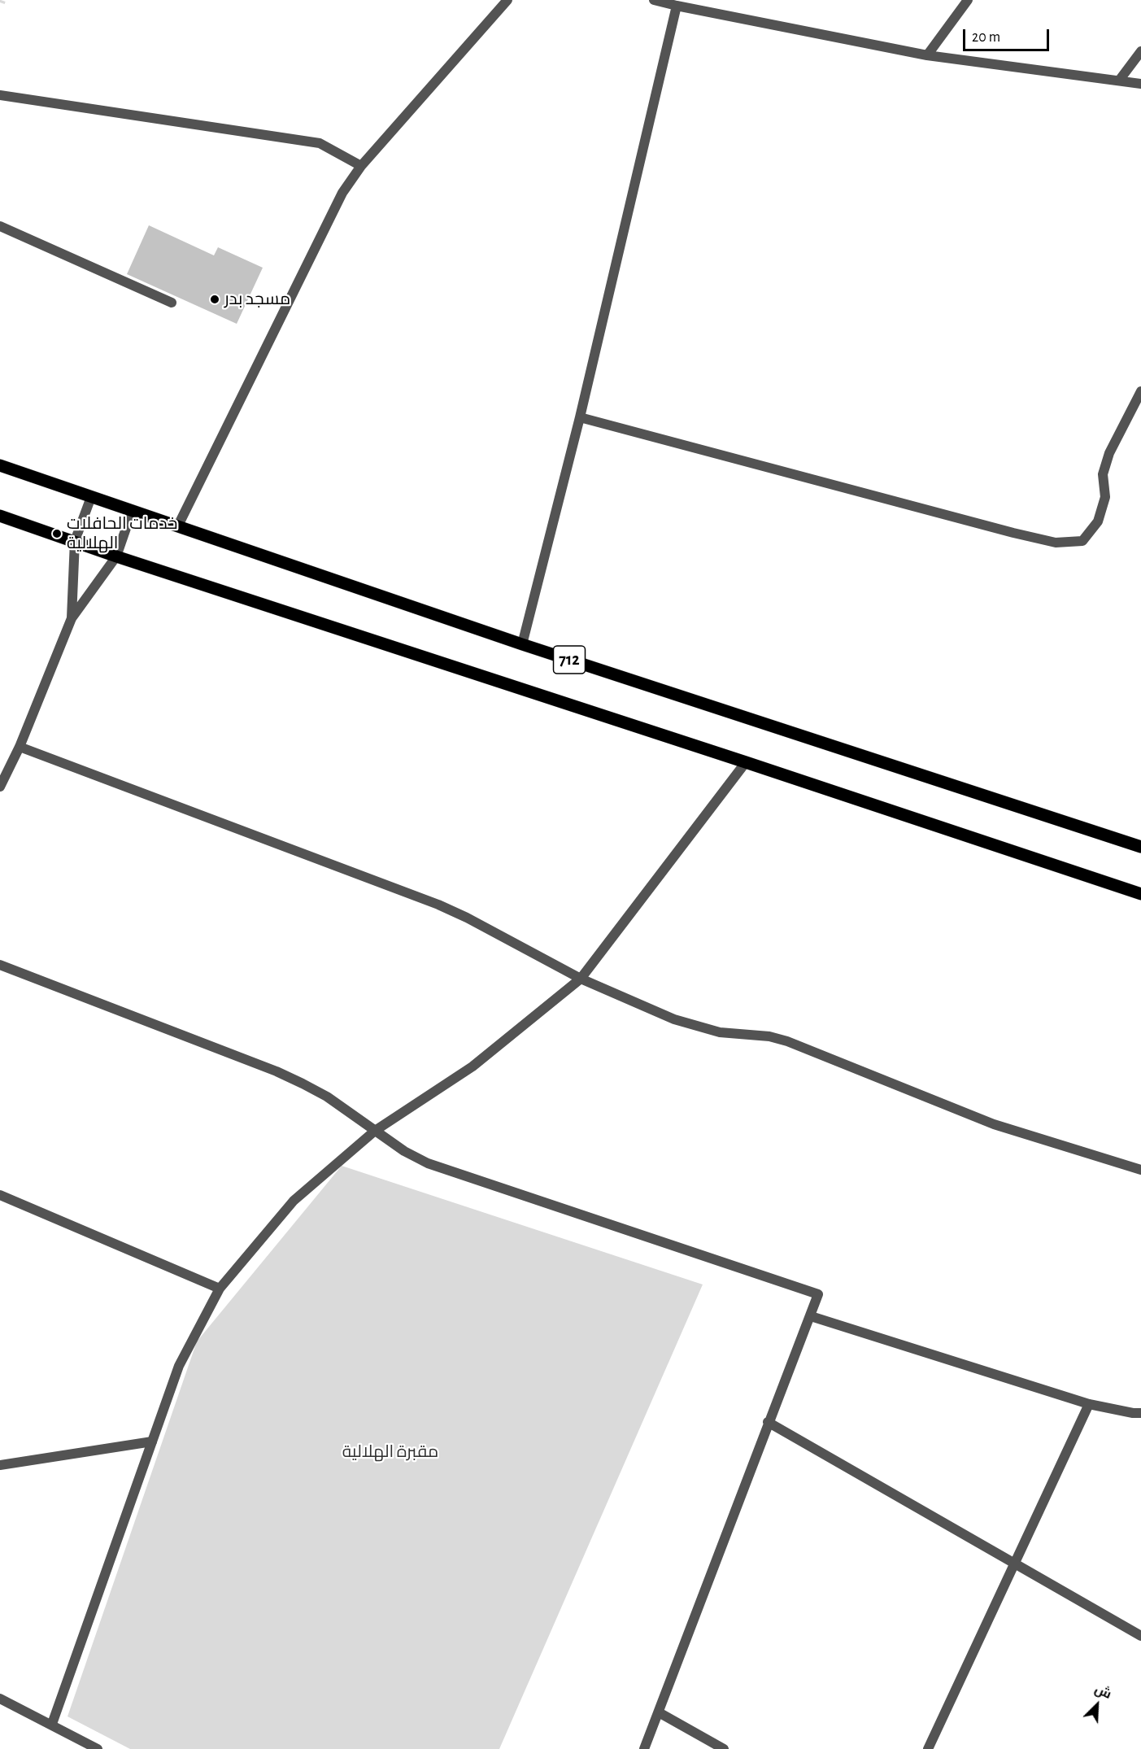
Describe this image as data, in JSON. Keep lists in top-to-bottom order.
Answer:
{
  "streets": {
    "main road": ["712"]
  },
  "parks": ["مقبرة الهلالية"],
  "places": ["مسجد بدر", "خدمات الحافلات الهلالية"],
  "scale_bar": "20 m",
  "north": "top right"
}
